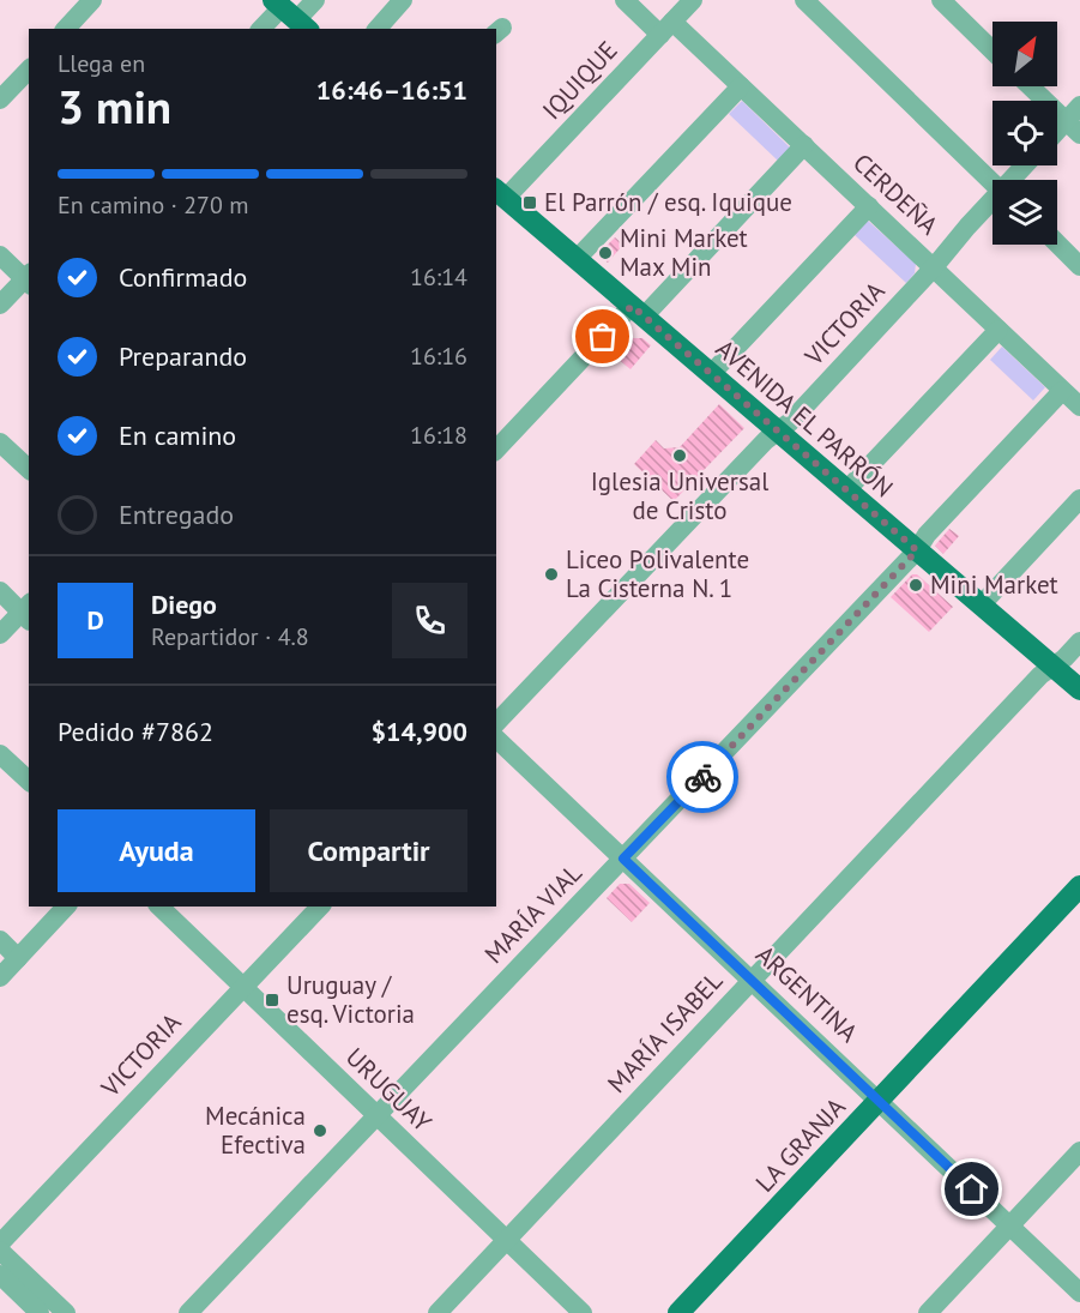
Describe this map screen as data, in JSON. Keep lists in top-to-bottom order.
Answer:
{
  "streets": {
    "main road": ["AVENIDA EL PARRÓN", "LA GRANJA"],
    "street": [
      "IQUIQUE",
      "CERDEÑA",
      "VICTORIA",
      "MARÍA VIAL",
      "ARGENTINA",
      "MARÍA ISABEL",
      "URUGUAY"
    ]
  },
  "crossings": [
    ["IQUIQUE", "CERDEÑA"],
    ["IQUIQUE", "AVENIDA EL PARRÓN"],
    ["CERDEÑA", "VICTORIA"],
    ["CERDEÑA", "MARÍA VIAL"],
    ["VICTORIA", "AVENIDA EL PARRÓN"],
    ["VICTORIA", "URUGUAY"],
    ["AVENIDA EL PARRÓN", "MARÍA VIAL"],
    ["AVENIDA EL PARRÓN", "MARÍA ISABEL"],
    ["MARÍA VIAL", "ARGENTINA"],
    ["MARÍA VIAL", "URUGUAY"],
    ["ARGENTINA", "MARÍA ISABEL"],
    ["ARGENTINA", "LA GRANJA"],
    ["MARÍA ISABEL", "URUGUAY"]
  ],
  "places": {
    "transit": ["El Parrón / esq. Iquique", "Uruguay / esq. Victoria"],
    "other": [
      "Mini Market Max Min",
      "Iglesia Universal de Cristo",
      "Liceo Polivalente La Cisterna N. 1",
      "Mini Market",
      "Mecánica Efectiva"
    ]
  },
  "north": "top right",
  "page": {
    "heading": ["3 min", "Llega en", "16:46–16:51"],
    "panel": [
      "Diego",
      "Repartidor · 4.8",
      "Pedido #7862",
      "$14,900"
    ],
    "bar": "En camino · 270 m",
    "list": [
      ["Confirmado", "16:14"],
      ["Preparando", "16:16"],
      ["En camino", "16:18"],
      "Entregado"
    ],
    "round": "D",
    "buttons": ["Ayuda", "Compartir"]
  }
}
